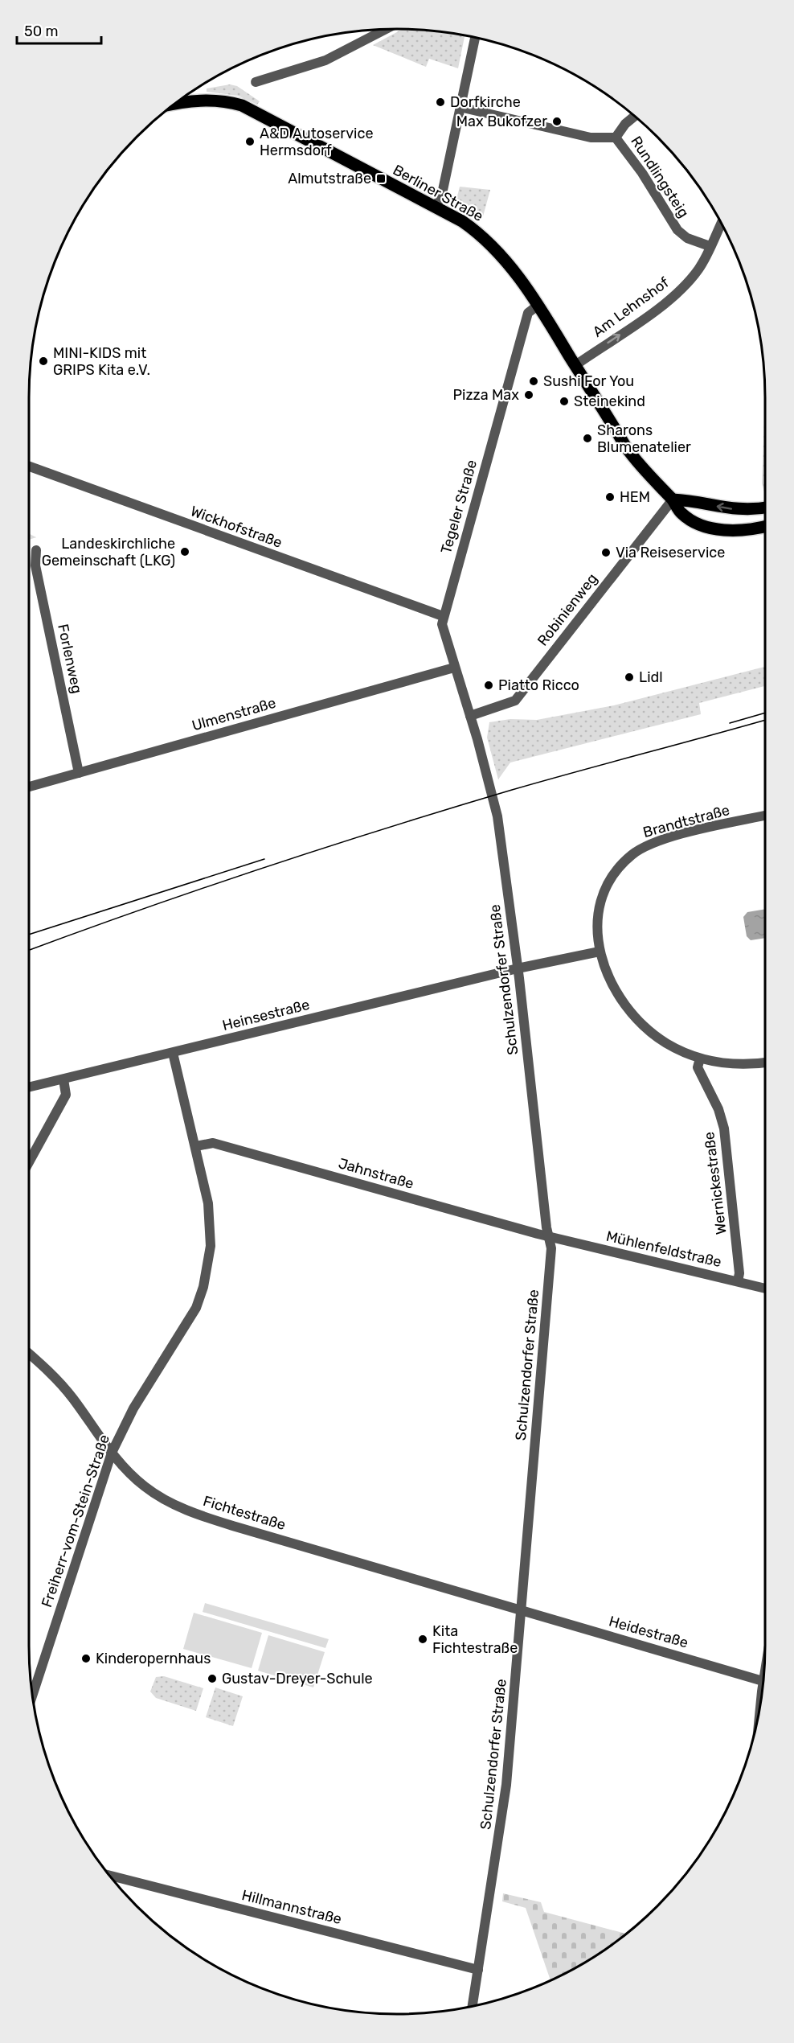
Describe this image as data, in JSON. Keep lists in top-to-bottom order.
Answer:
{
  "streets": {
    "main road": ["Berliner Straße"],
    "street": [
      "Rundlingsteig",
      "Am Lehnshof",
      "Tegeler Straße",
      "Wickhofstraße",
      "Robinienweg",
      "Forlenweg",
      "Ulmenstraße",
      "Brandtstraße",
      "Schulzendorfer Straße",
      "Heinsestraße",
      "Jahnstraße",
      "Wernickestraße",
      "Mühlenfeldstraße",
      "Fichtestraße",
      "Freiherr-vom-Stein-Straße",
      "Heidestraße",
      "Hillmannstraße"
    ]
  },
  "crossings": [
    ["Rundlingsteig", "Am Lehnshof"],
    ["Berliner Straße", "Am Lehnshof"],
    ["Berliner Straße", "Tegeler Straße"],
    ["Berliner Straße", "Robinienweg"],
    ["Tegeler Straße", "Wickhofstraße"],
    ["Tegeler Straße", "Robinienweg"],
    ["Tegeler Straße", "Ulmenstraße"],
    ["Tegeler Straße", "Schulzendorfer Straße"],
    ["Robinienweg", "Schulzendorfer Straße"],
    ["Forlenweg", "Ulmenstraße"],
    ["Brandtstraße", "Wernickestraße"],
    ["Schulzendorfer Straße", "Heinsestraße"],
    ["Schulzendorfer Straße", "Jahnstraße"],
    ["Schulzendorfer Straße", "Mühlenfeldstraße"],
    ["Schulzendorfer Straße", "Fichtestraße"],
    ["Schulzendorfer Straße", "Heidestraße"],
    ["Schulzendorfer Straße", "Hillmannstraße"],
    ["Heinsestraße", "Freiherr-vom-Stein-Straße"],
    ["Jahnstraße", "Mühlenfeldstraße"],
    ["Jahnstraße", "Freiherr-vom-Stein-Straße"],
    ["Wernickestraße", "Mühlenfeldstraße"],
    ["Fichtestraße", "Freiherr-vom-Stein-Straße"],
    ["Fichtestraße", "Heidestraße"]
  ],
  "one_way": ["Am Lehnshof"],
  "places": {
    "other": [
      "Dorfkirche",
      "Max Bukofzer",
      "A&D Autoservice Hermsdorf",
      "MINI-KIDS mit GRIPS Kita e.V.",
      "Sushi For You",
      "Pizza Max",
      "Steinekind",
      "Sharons Blumenatelier",
      "HEM",
      "Landeskirchliche Gemeinschaft (LKG)",
      "Via Reiseservice",
      "Lidl",
      "Piatto Ricco",
      "Kita Fichtestraße",
      "Kinderopernhaus",
      "Gustav-Dreyer-Schule"
    ],
    "transit": ["Almutstraße"]
  },
  "scale_bar": "50 m"
}
